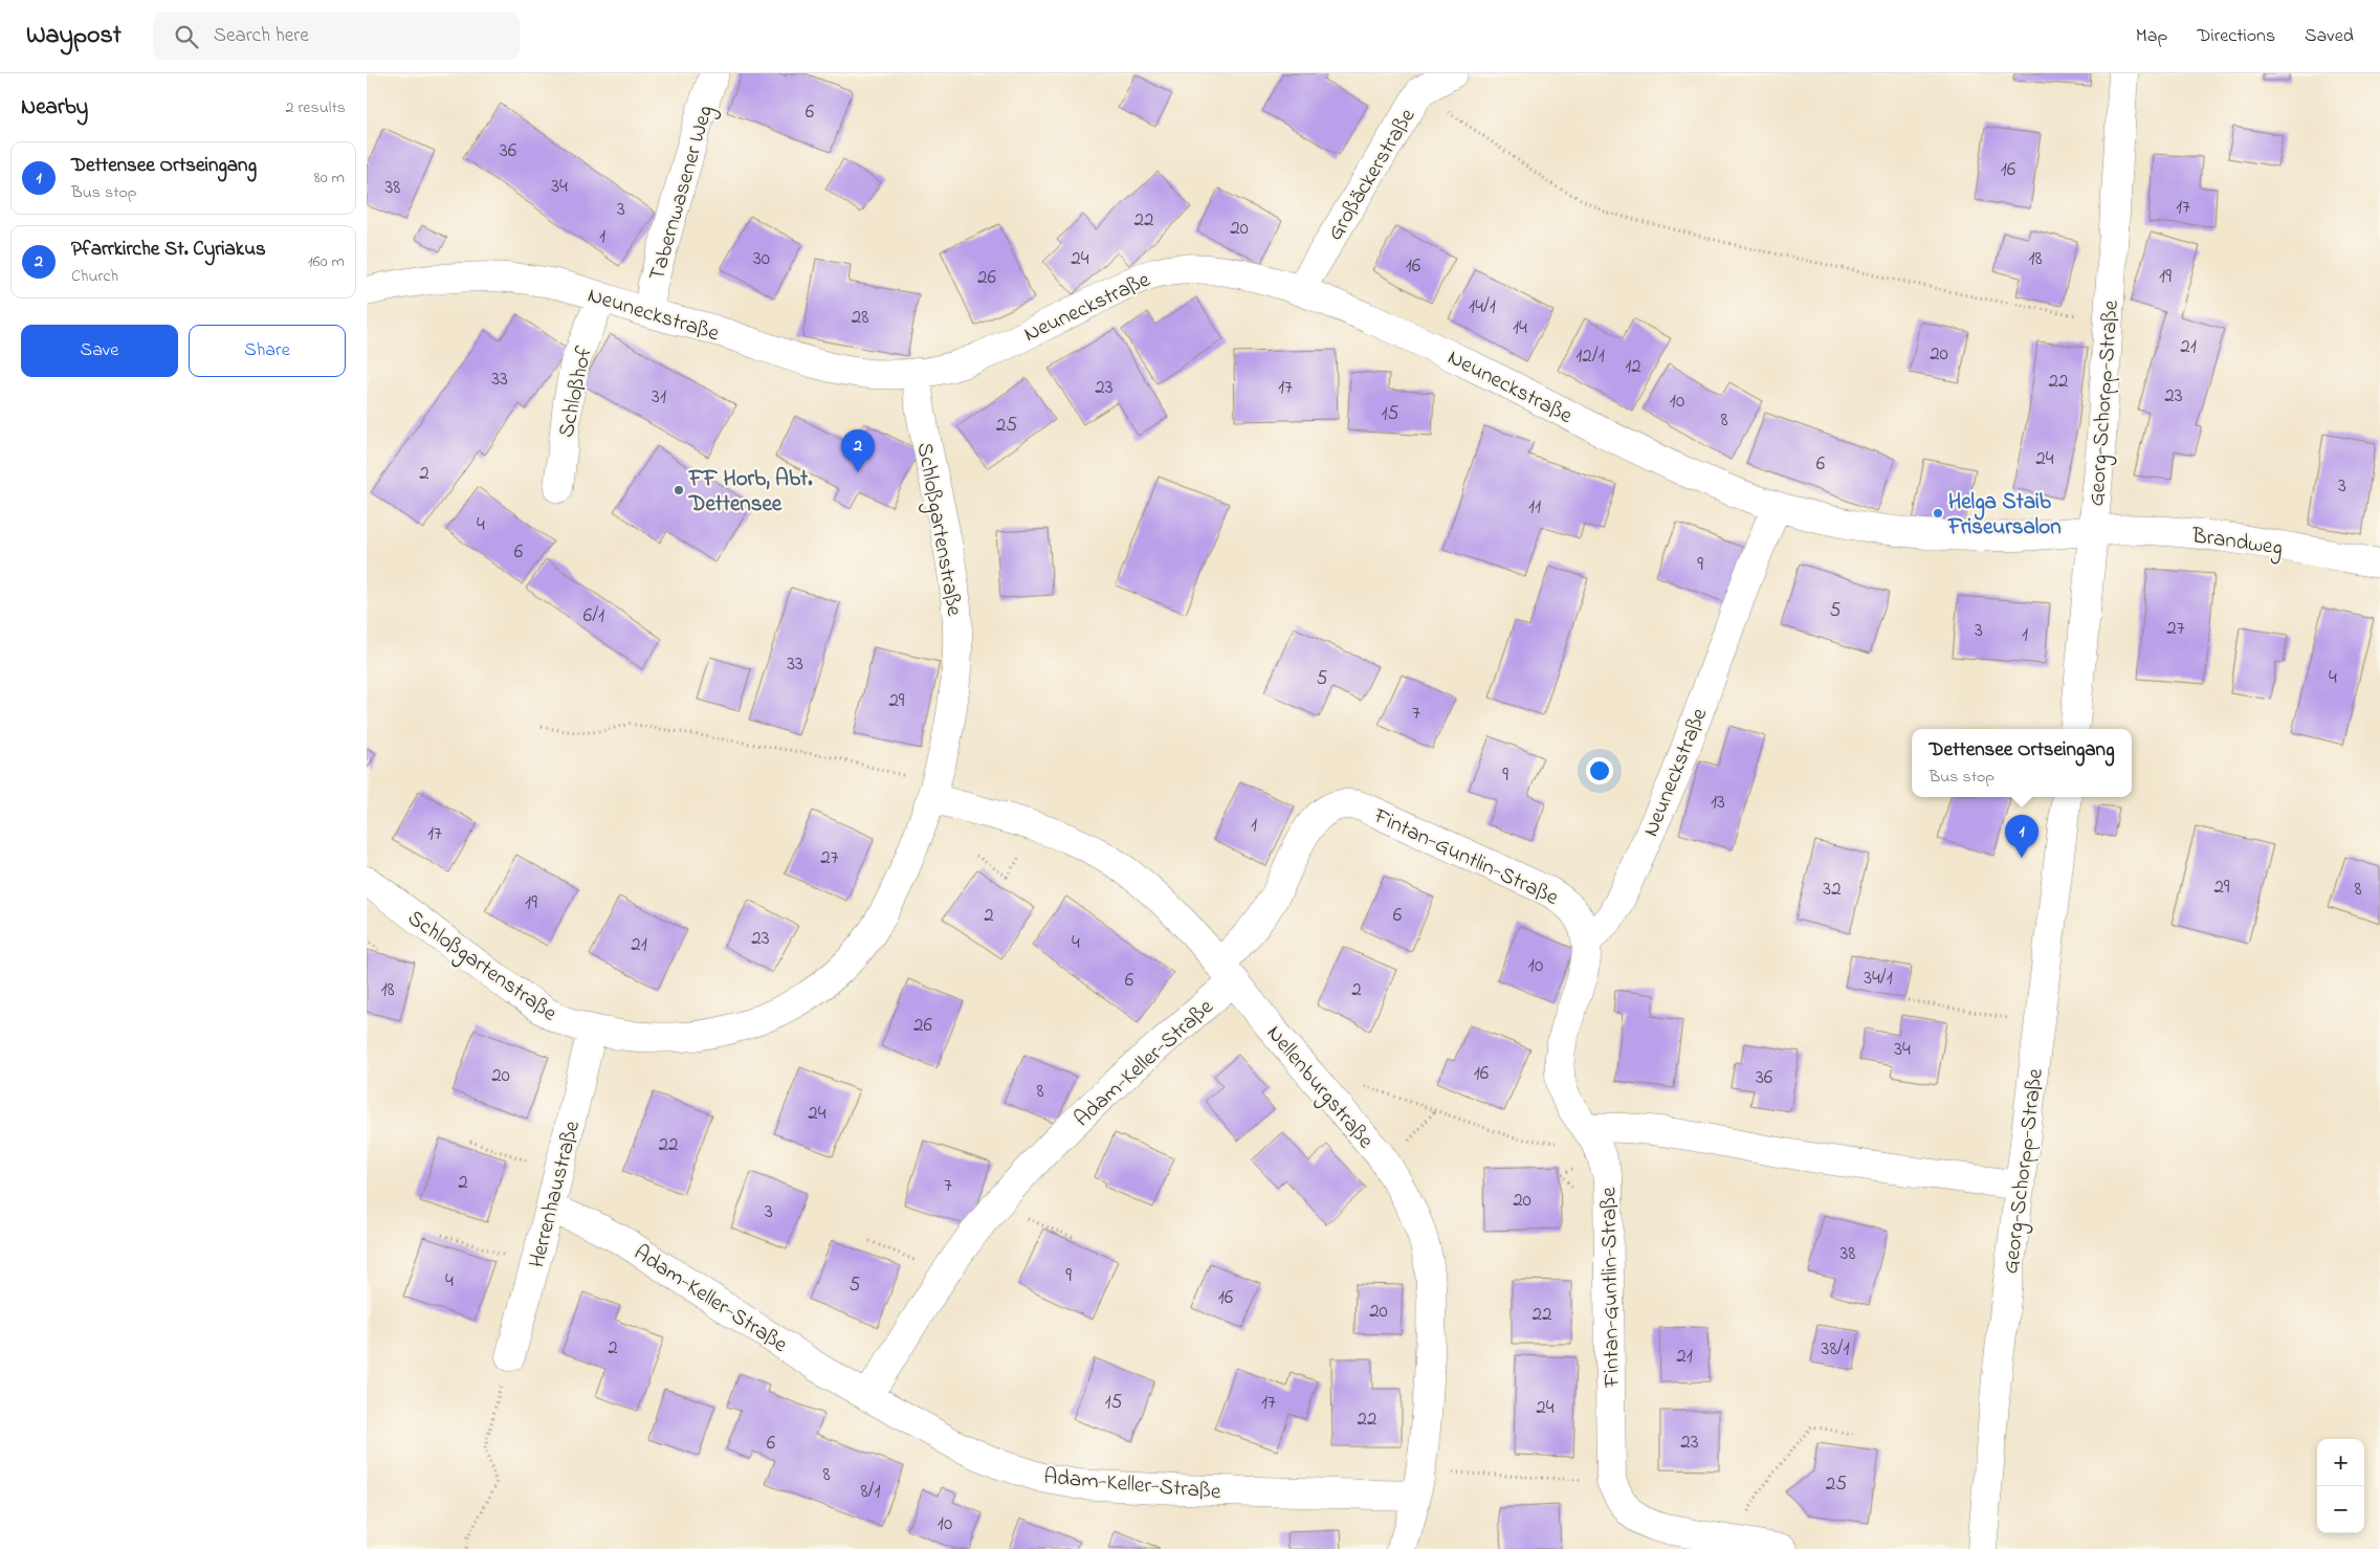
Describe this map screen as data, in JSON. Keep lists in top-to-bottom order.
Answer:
{
  "streets": {
    "street": [
      "Großäckerstraße",
      "Tabernwasener Weg",
      "Neuneckstraße",
      "Schloßhof",
      "Georg-Schorpp-Straße",
      "Schloßgartenstraße",
      "Brandweg",
      "Fintan-Guntlin-Straße",
      "Adam-Keller-Straße",
      "Nellenburgstraße",
      "Herrenhaustraße"
    ]
  },
  "crossings": [
    ["Großäckerstraße", "Neuneckstraße"],
    ["Tabernwasener Weg", "Neuneckstraße"],
    ["Neuneckstraße", "Schloßhof"],
    ["Neuneckstraße", "Georg-Schorpp-Straße"],
    ["Neuneckstraße", "Schloßgartenstraße"],
    ["Neuneckstraße", "Brandweg"],
    ["Neuneckstraße", "Fintan-Guntlin-Straße"],
    ["Georg-Schorpp-Straße", "Brandweg"],
    ["Schloßgartenstraße", "Nellenburgstraße"],
    ["Schloßgartenstraße", "Herrenhaustraße"],
    ["Fintan-Guntlin-Straße", "Adam-Keller-Straße"],
    ["Fintan-Guntlin-Straße", "Nellenburgstraße"],
    ["Adam-Keller-Straße", "Nellenburgstraße"],
    ["Adam-Keller-Straße", "Herrenhaustraße"]
  ],
  "places": ["FF Horb, Abt. Dettensee", "Helga Staib Friseursalon"],
  "house_numbers": [
    "6",
    "36",
    "16",
    "34",
    "38",
    "17",
    "3",
    "22",
    "20",
    "1",
    "30",
    "24",
    "18",
    "16",
    "19",
    "26",
    "14/1",
    "28",
    "14",
    "21",
    "20",
    "12/1",
    "12",
    "33",
    "22",
    "23",
    "17",
    "23",
    "31",
    "10",
    "15",
    "8",
    "25",
    "24",
    "6",
    "2",
    "3",
    "11",
    "4",
    "6",
    "9",
    "5",
    "6/1",
    "27",
    "3",
    "1",
    "33",
    "4",
    "5",
    "29",
    "7",
    "9",
    "13",
    "1",
    "17",
    "27",
    "29",
    "32",
    "8",
    "19",
    "2",
    "6",
    "23",
    "4",
    "21",
    "10",
    "34/1",
    "6",
    "18",
    "2",
    "26",
    "34",
    "16",
    "20",
    "36",
    "8",
    "24",
    "22",
    "2",
    "7",
    "20",
    "3",
    "38",
    "9",
    "4",
    "5",
    "16",
    "20",
    "22",
    "2",
    "38/1",
    "21",
    "15",
    "17",
    "24",
    "22",
    "23",
    "6",
    "8",
    "25",
    "8/1",
    "10"
  ],
  "page": {
    "header": "Waypost",
    "search": "Search here",
    "nav": ["Map", "Directions", "Saved"],
    "heading": ["Nearby", "2 results"],
    "list": [
      {
        "mark": "1",
        "name": "Dettensee Ortseingang",
        "note": "Bus stop",
        "value": "80 m"
      },
      {
        "mark": "2",
        "name": "Pfarrkirche St. Cyriakus",
        "note": "Church",
        "value": "160 m"
      }
    ],
    "buttons": ["Save", "Share"],
    "pins": ["2", "1"],
    "popup": ["Dettensee Ortseingang", "Bus stop"],
    "map_buttons": ["+", "−"]
  }
}
